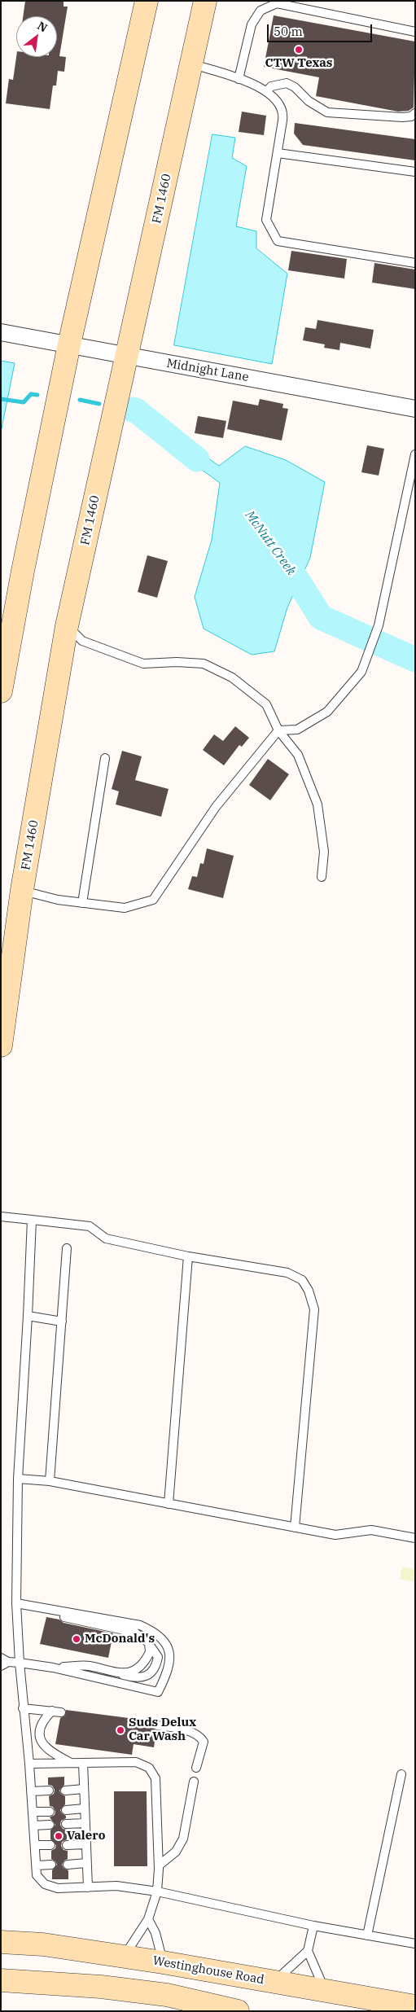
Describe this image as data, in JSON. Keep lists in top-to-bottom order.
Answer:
{
  "streets": {
    "main road": ["FM 1460", "Westinghouse Road"],
    "street": ["Midnight Lane"]
  },
  "crossings": [
    ["FM 1460", "Midnight Lane"]
  ],
  "water": ["McNutt Creek"],
  "places": [
    "CTW Texas",
    "McDonald's",
    "Suds Delux Car Wash",
    "Valero"
  ],
  "scale_bar": "50 m",
  "north": "top right"
}
